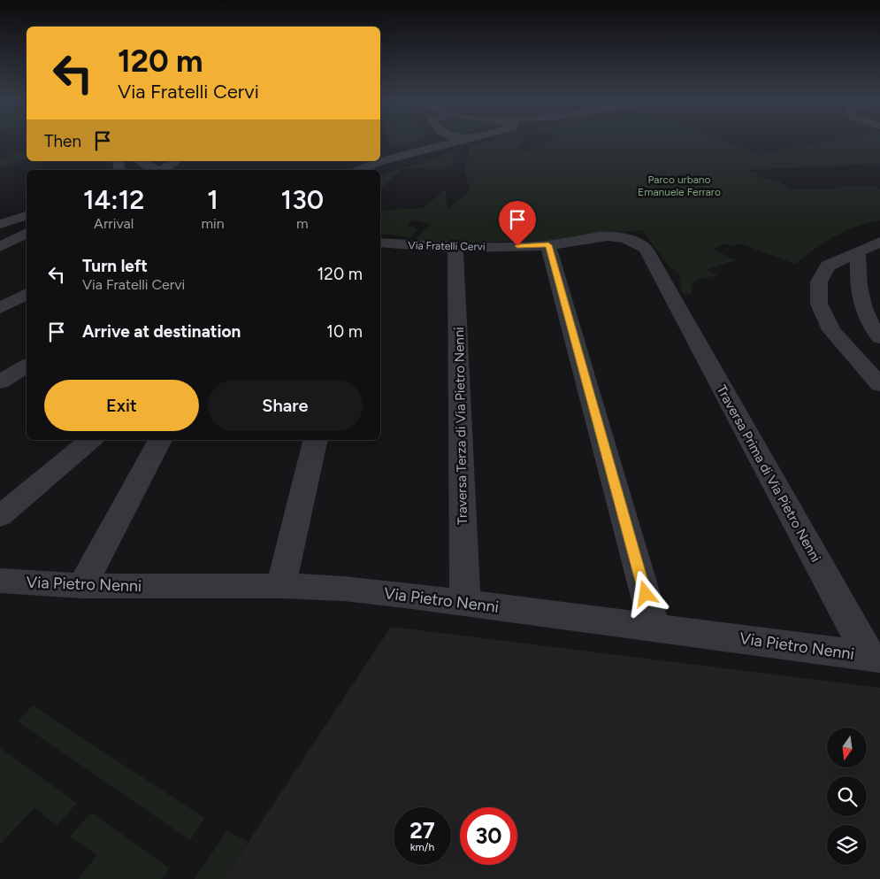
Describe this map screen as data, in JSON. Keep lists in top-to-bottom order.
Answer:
{
  "streets": {
    "street": [
      "Via Fratelli Cervi",
      "Traversa Terza di Via Pietro Nenni",
      "Traversa Prima di Via Pietro Nenni",
      "Via Pietro Nenni"
    ]
  },
  "crossings": [
    ["Via Fratelli Cervi", "Traversa Terza di Via Pietro Nenni"],
    ["Via Fratelli Cervi", "Traversa Prima di Via Pietro Nenni"],
    ["Traversa Terza di Via Pietro Nenni", "Via Pietro Nenni"],
    ["Traversa Prima di Via Pietro Nenni", "Via Pietro Nenni"]
  ],
  "parks": ["Parco urbano Emanuele Ferraro"],
  "north": "bottom",
  "page": {
    "turn": ["120 m", "Via Fratelli Cervi"],
    "then": "Then",
    "eta": [
      "14:12",
      "Arrival",
      "1",
      "min",
      "130",
      "m"
    ],
    "list": [
      {
        "name": "Turn left",
        "note": "Via Fratelli Cervi",
        "value": "120 m"
      },
      {
        "name": "Arrive at destination",
        "value": "10 m"
      }
    ],
    "buttons": ["Exit", "Share"],
    "speed": "27 km/h",
    "limit": "30"
  }
}
